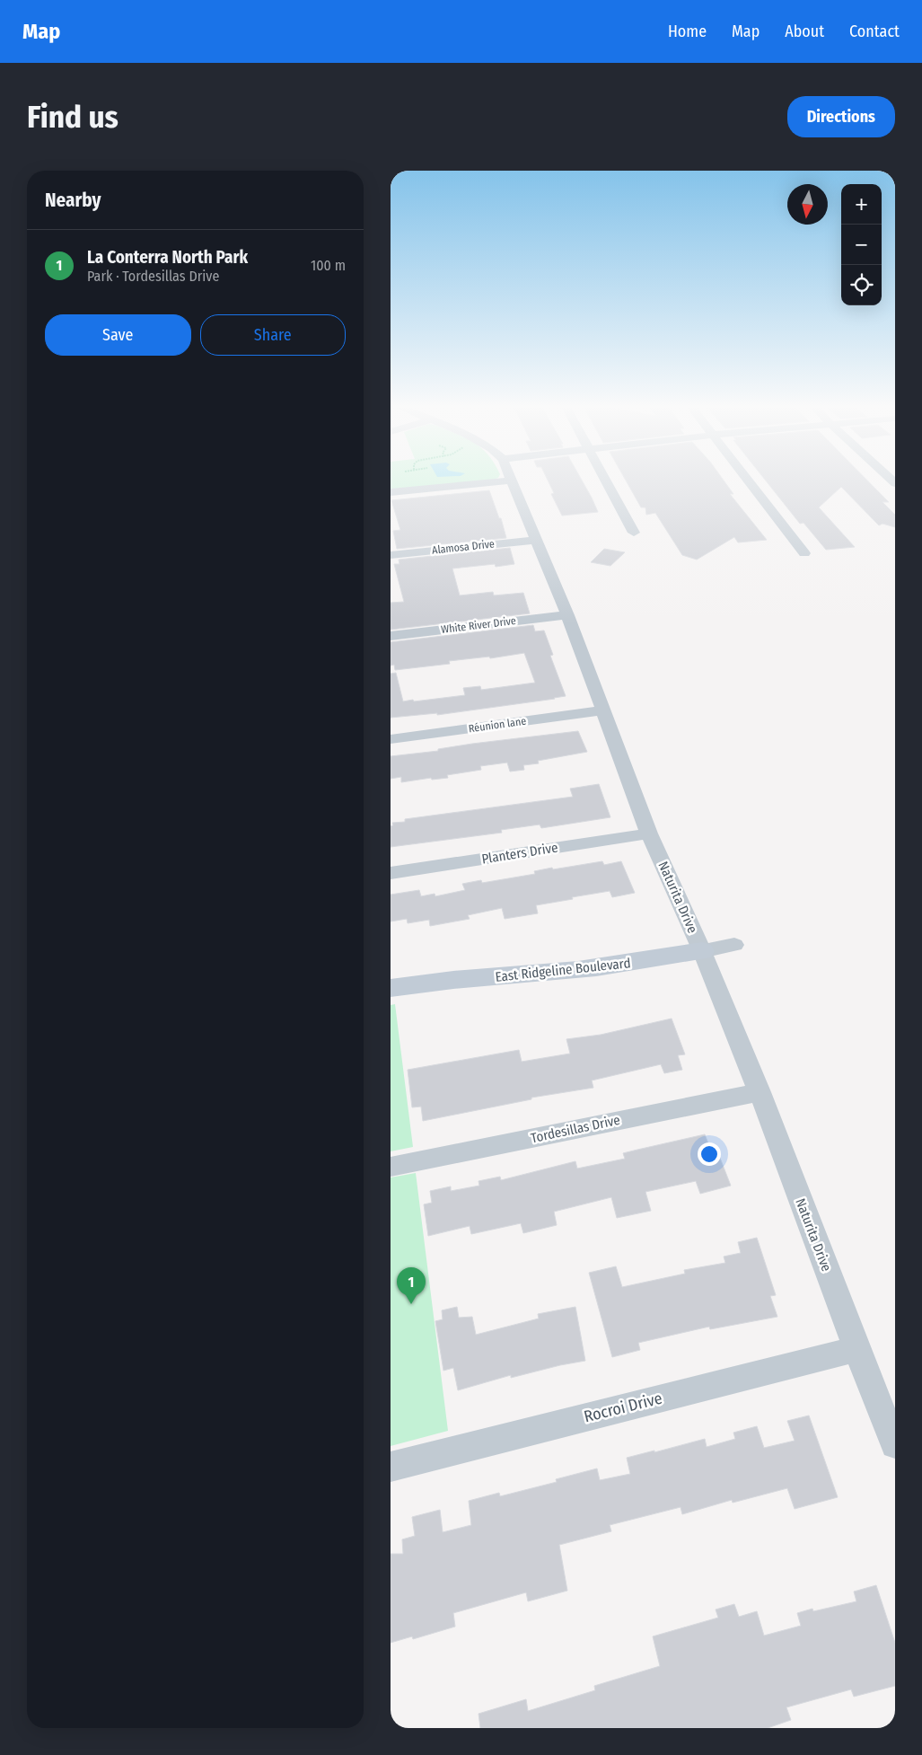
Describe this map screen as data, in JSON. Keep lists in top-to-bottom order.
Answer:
{
  "streets": {
    "street": [
      "Alamosa Drive",
      "White River Drive",
      "Réunion lane",
      "Planters Drive",
      "Naturita Drive",
      "East Ridgeline Boulevard",
      "Tordesillas Drive",
      "Rocroi Drive"
    ]
  },
  "crossings": [
    ["Alamosa Drive", "Naturita Drive"],
    ["White River Drive", "Naturita Drive"],
    ["Réunion lane", "Naturita Drive"],
    ["Planters Drive", "Naturita Drive"],
    ["Naturita Drive", "East Ridgeline Boulevard"],
    ["Naturita Drive", "Tordesillas Drive"],
    ["Naturita Drive", "Rocroi Drive"]
  ],
  "north": "bottom",
  "page": {
    "header": "Map",
    "nav": [
      "Home",
      "Map",
      "About",
      "Contact"
    ],
    "buttons": [
      "Directions",
      ["Save", "Share"]
    ],
    "title": "Find us",
    "heading": "Nearby",
    "map_buttons": ["+", "−"],
    "list": [
      {
        "mark": "1",
        "name": "La Conterra North Park",
        "note": "Park · Tordesillas Drive",
        "value": "100 m"
      }
    ],
    "pins": "1"
  }
}
